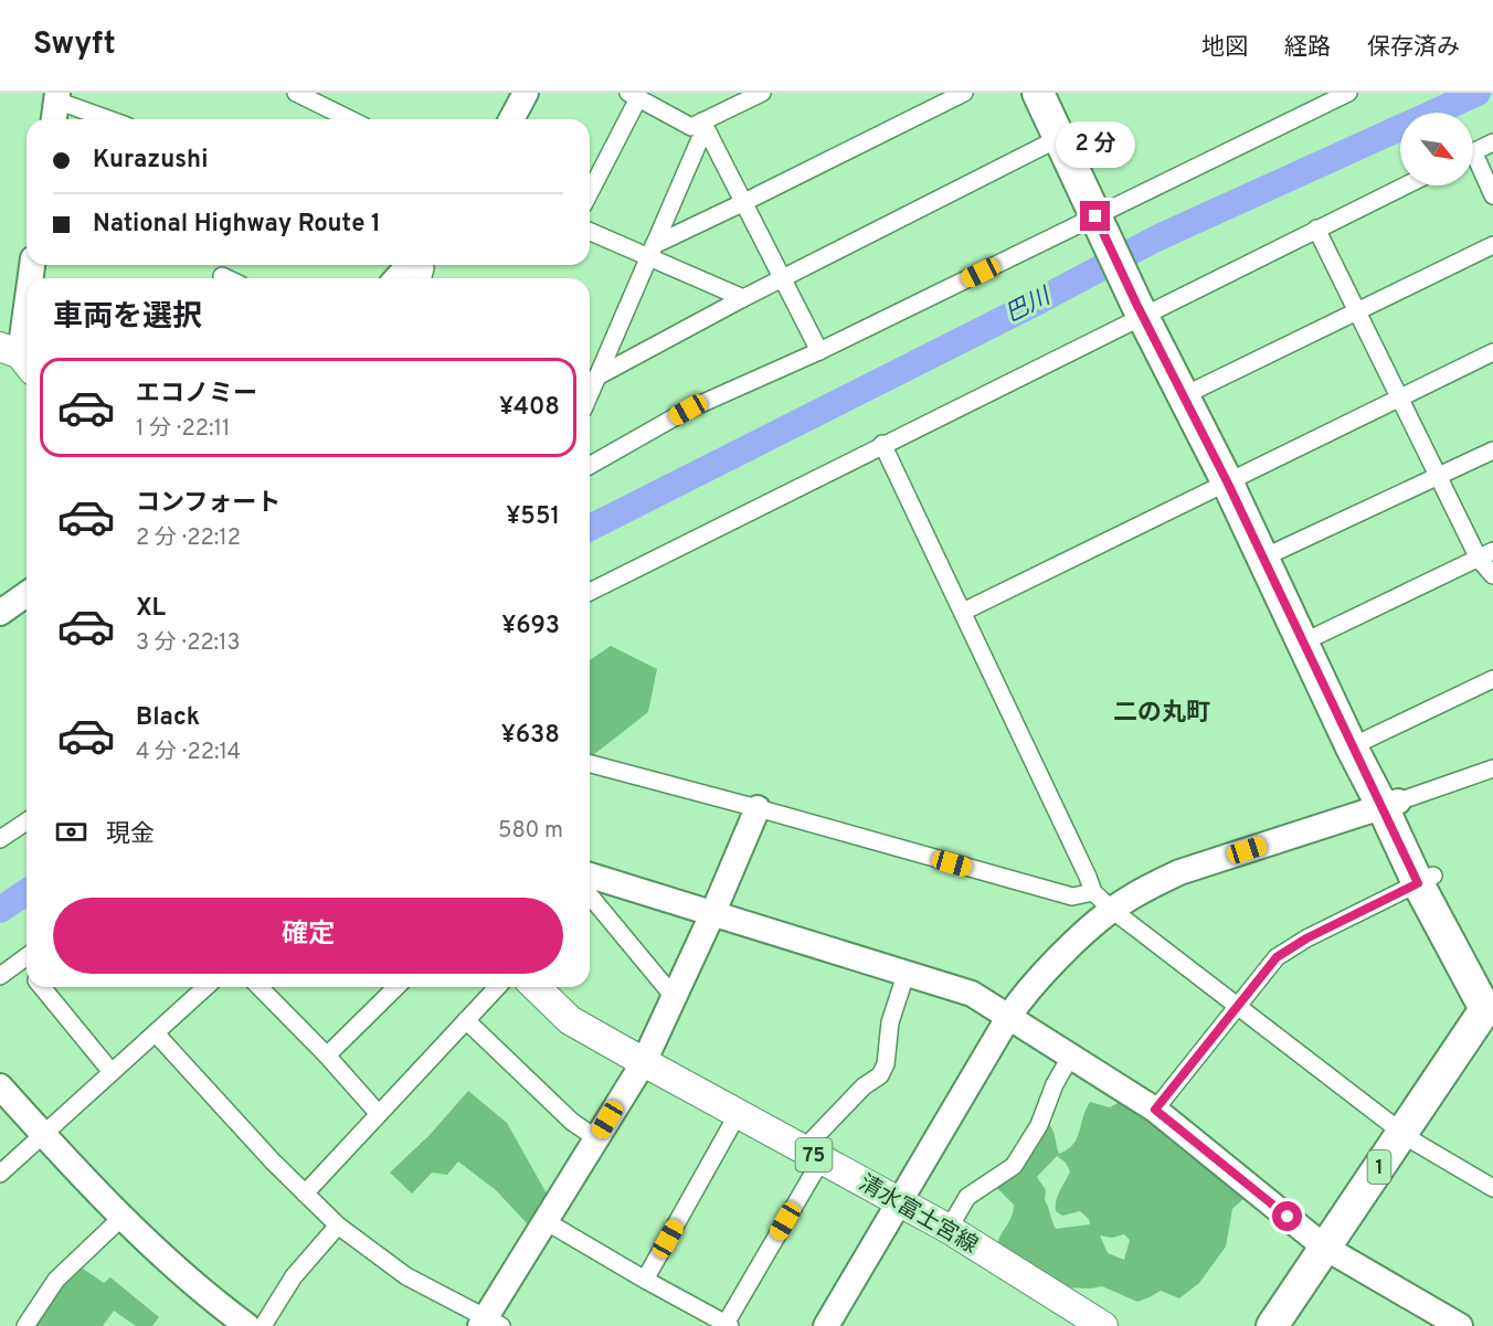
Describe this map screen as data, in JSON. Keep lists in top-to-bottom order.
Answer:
{
  "streets": {
    "highway": ["1"],
    "main road": ["75", "清水富士宮線"]
  },
  "districts": ["二の丸町"],
  "water": ["巴川"],
  "north": "bottom right",
  "page": {
    "header": "Swyft",
    "nav": ["地図", "経路", "保存済み"],
    "banner": ["Kurazushi", "National Highway Route 1"],
    "bubble": "2 分",
    "heading": "車両を選択",
    "list": [
      {
        "name": "エコノミー",
        "note": "1 分 · 22:11",
        "value": "¥408"
      },
      {
        "name": "コンフォート",
        "note": "2 分 · 22:12",
        "value": "¥551"
      },
      {
        "name": "XL",
        "note": "3 分 · 22:13",
        "value": "¥693"
      },
      {
        "name": "Black",
        "note": "4 分 · 22:14",
        "value": "¥638"
      }
    ],
    "pay": ["現金", "580 m"],
    "buttons": "確定"
  }
}
